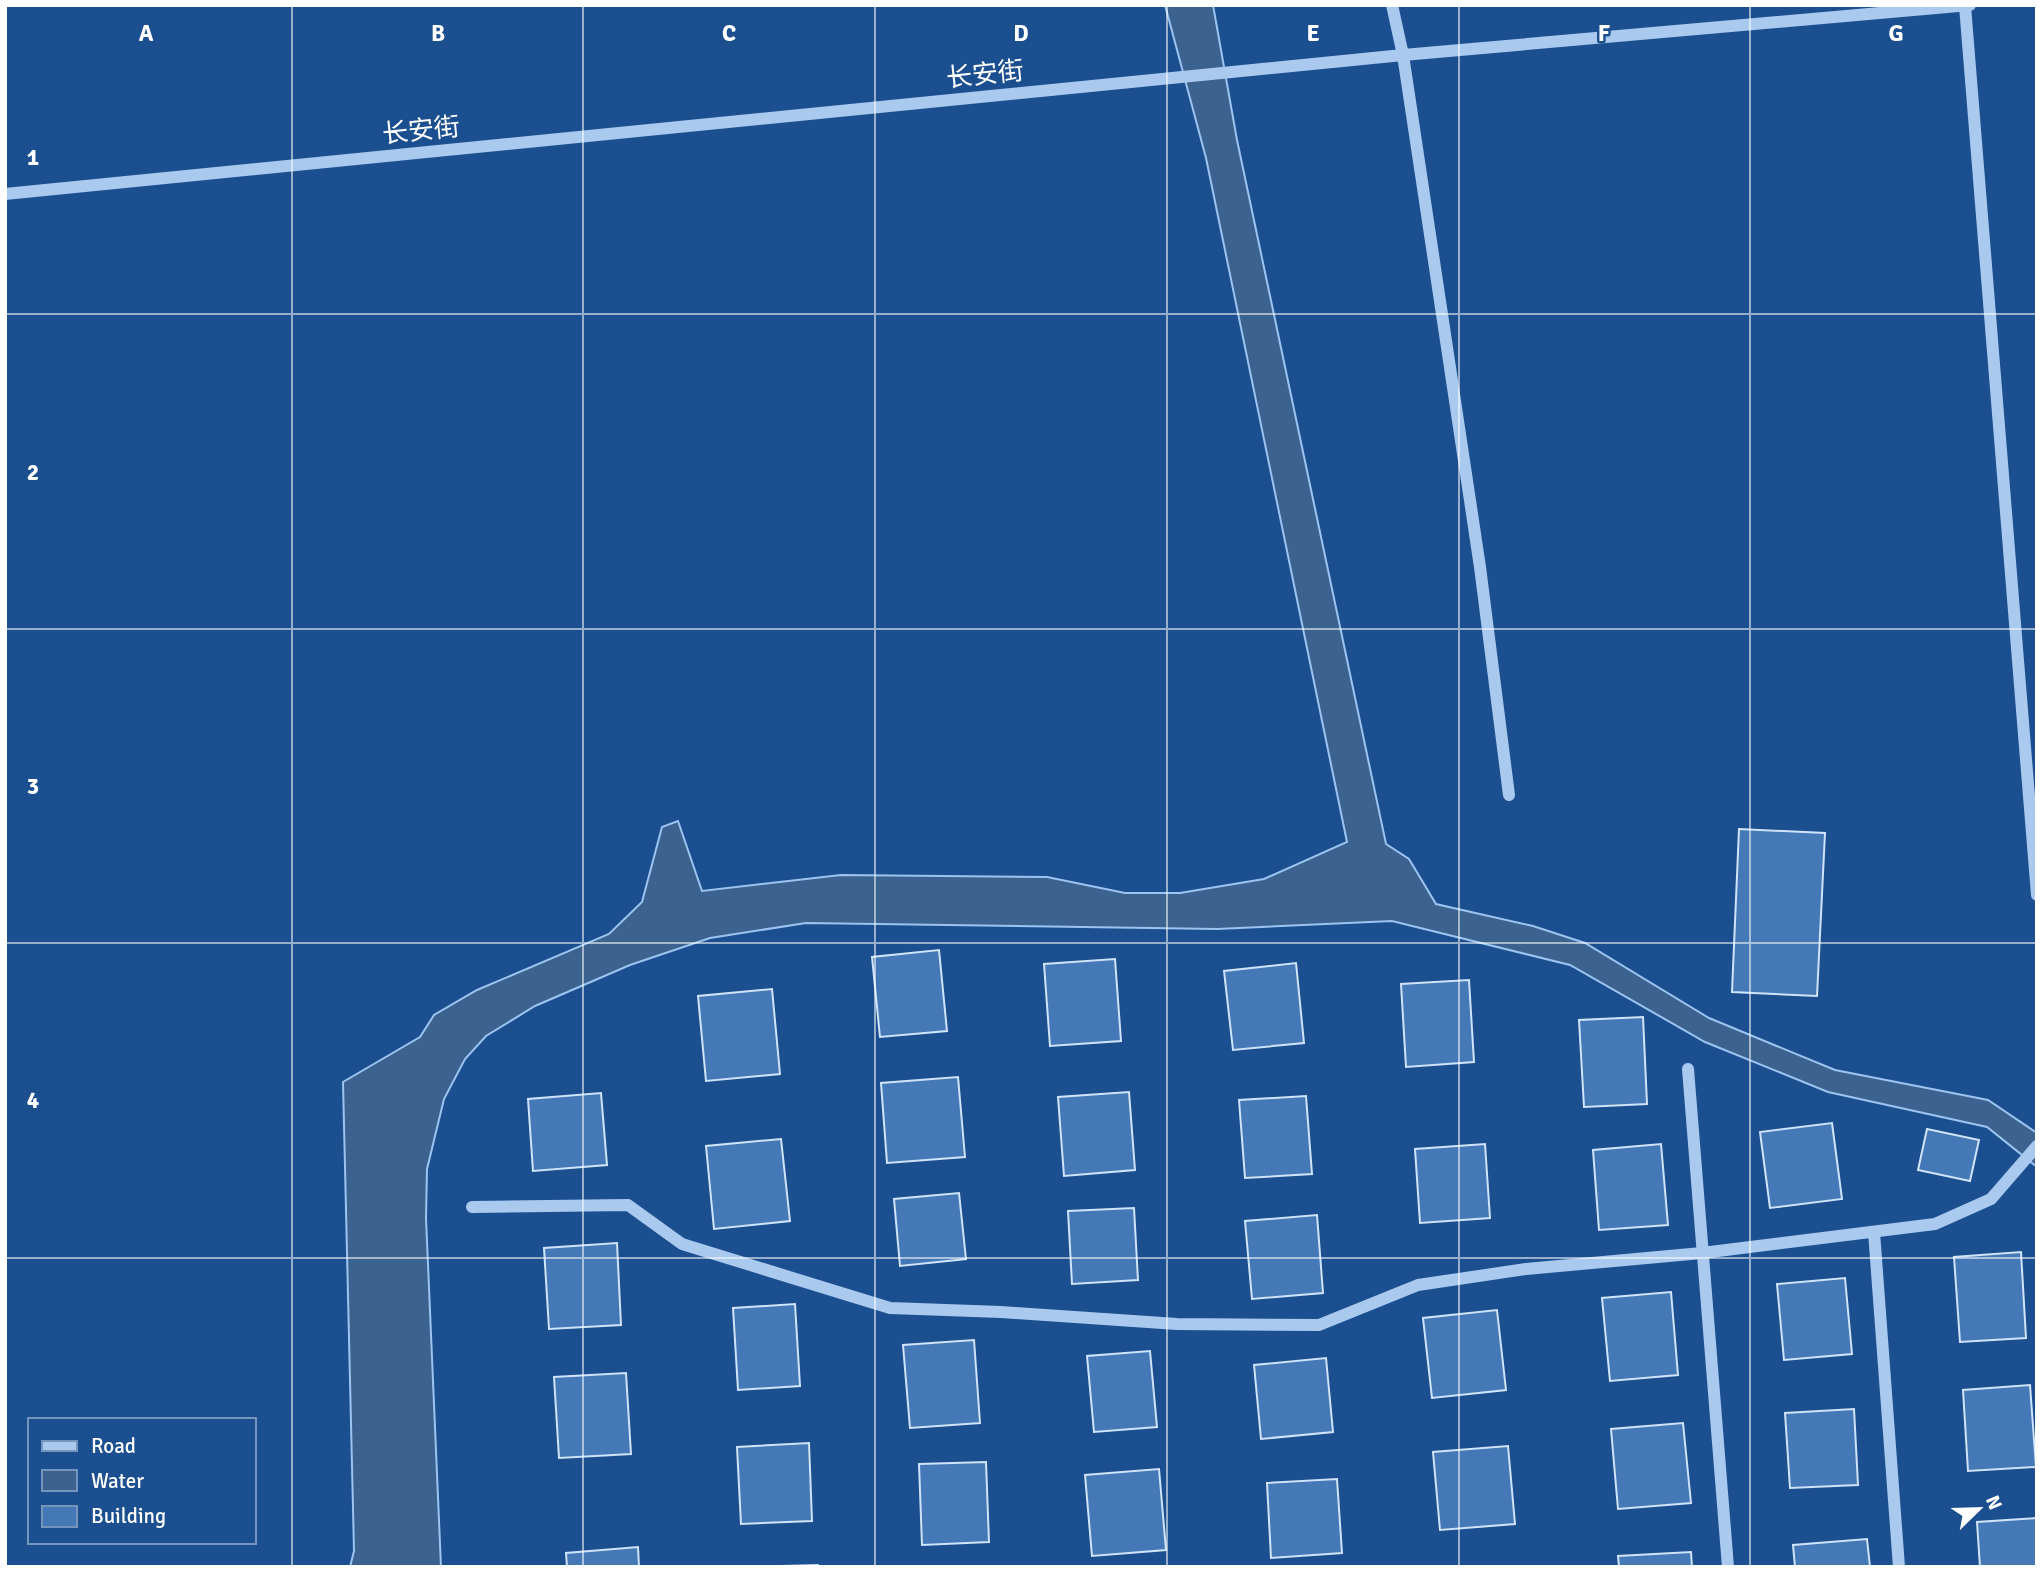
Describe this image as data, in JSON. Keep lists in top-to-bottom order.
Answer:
{
  "streets": {
    "street": ["长安街"]
  },
  "legend": ["Road", "Water", "Building"],
  "north": "top right",
  "grid": {
    "columns": [
      "A",
      "B",
      "C",
      "D",
      "E",
      "F",
      "G"
    ],
    "rows": [
      "1",
      "2",
      "3",
      "4"
    ]
  }
}
